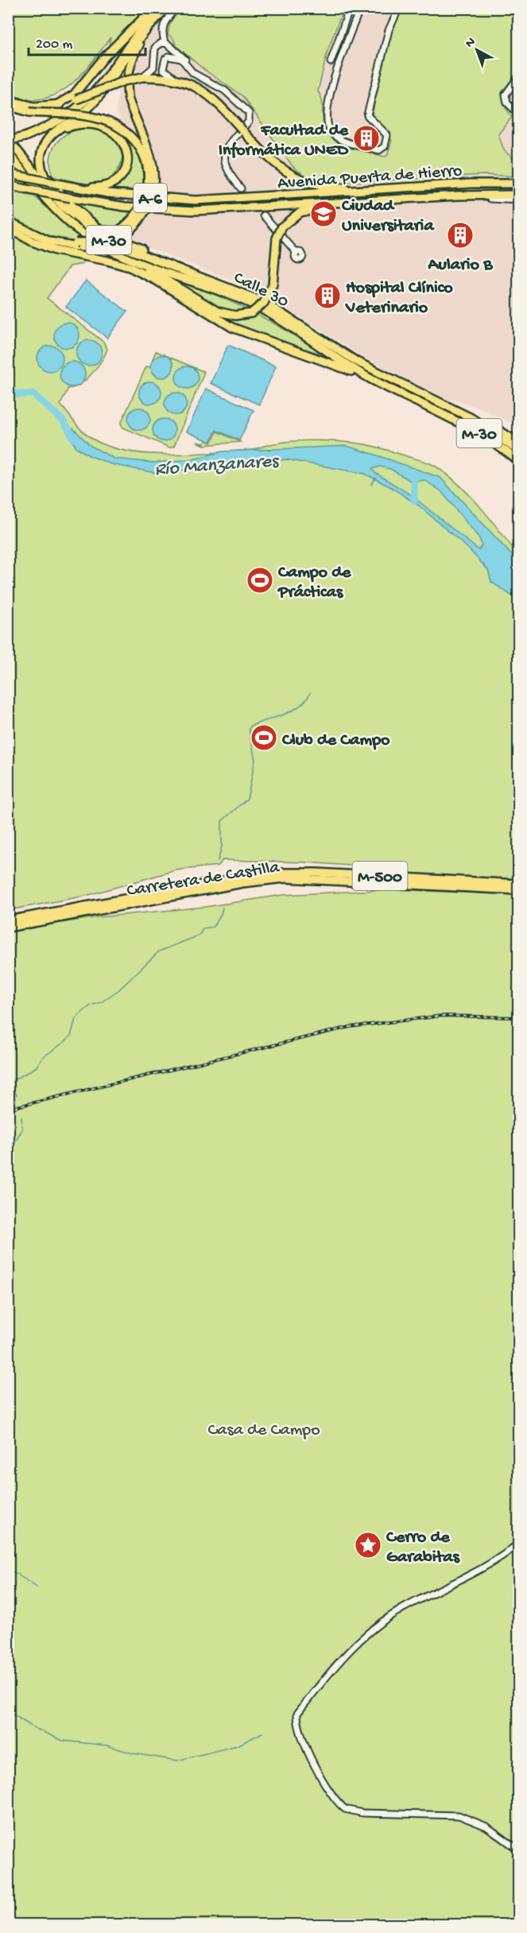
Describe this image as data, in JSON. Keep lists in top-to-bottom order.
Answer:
{
  "streets": {
    "highway": [
      "Avenida Puerta de Hierro",
      "A-6",
      "M-30",
      "Calle 30",
      "M-500",
      "Carretera de Castilla"
    ]
  },
  "crossings": [
    ["Avenida Puerta de Hierro", "A-6"],
    ["M-30", "Calle 30"]
  ],
  "water": ["Río Manzanares"],
  "parks": ["Casa de Campo"],
  "places": {
    "building": ["Facultad de Informática UNED", "Aulario B", "Hospital Clínico Veterinario"],
    "school or university": ["Ciudad Universitaria"],
    "sports": ["Campo de Prácticas", "Club de Campo"],
    "place": ["Cerro de Garabitas"]
  },
  "scale_bar": "200 m",
  "north": "top left"
}
